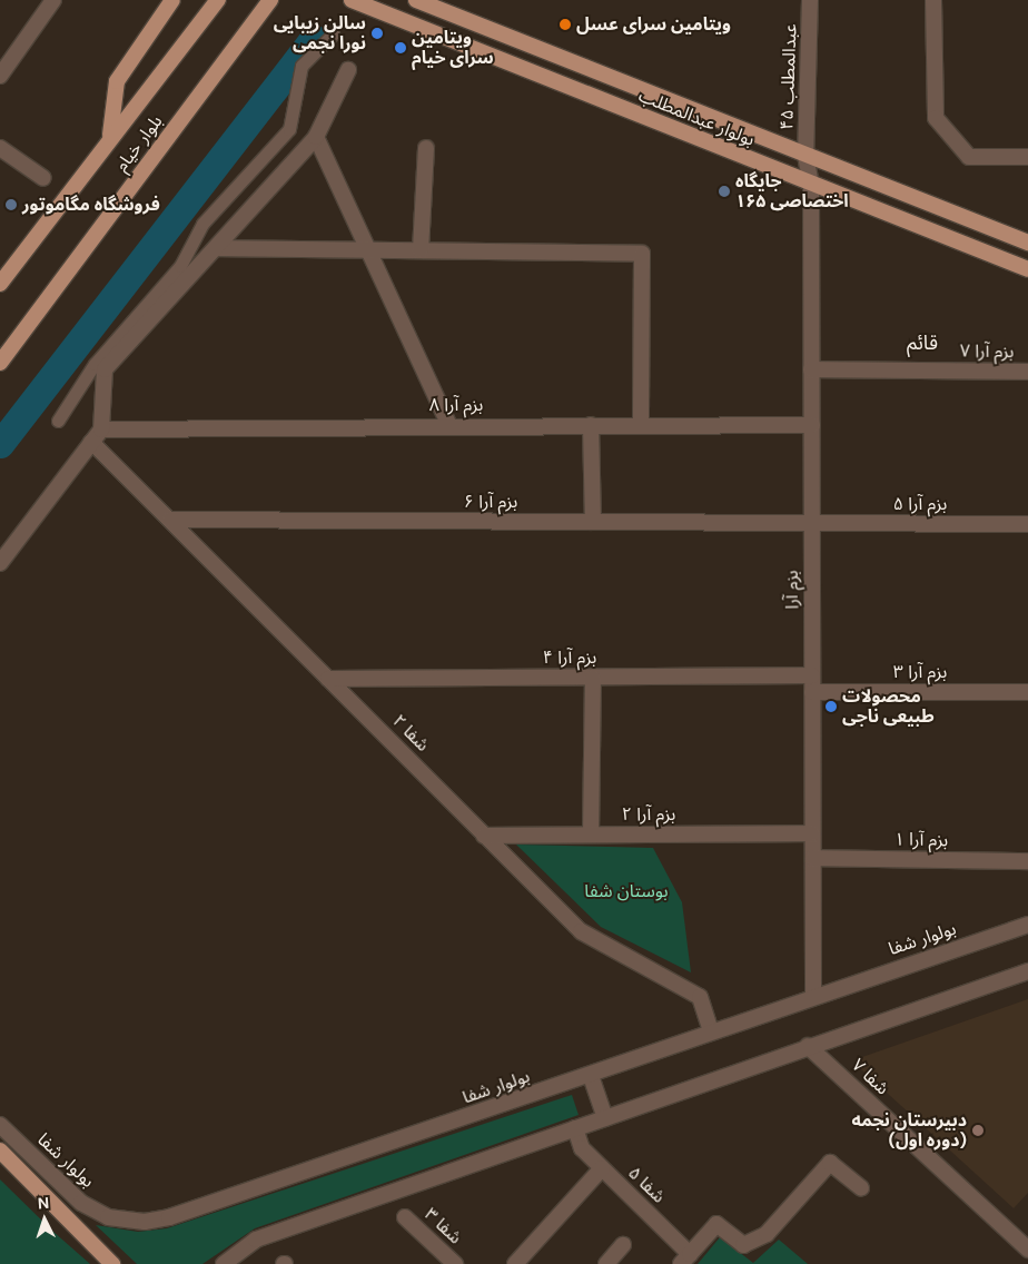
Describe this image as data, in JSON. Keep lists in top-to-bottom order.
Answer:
{
  "streets": {
    "main road": ["بولوار عبدالمطلب", "بلوار خیام"],
    "street": [
      "عبدالمطلب ۴۵",
      "بزم آرا ۷",
      "بزم آرا ۸",
      "بزم آرا ۶",
      "بزم آرا ۵",
      "بزم آرا",
      "بزم آرا ۴",
      "بزم آرا ۳",
      "شفا ۲",
      "بزم آرا ۲",
      "بزم آرا ۱",
      "بولوار شفا",
      "شفا ۷",
      "شفا ۵",
      "شفا ۳"
    ]
  },
  "crossings": [
    ["عبدالمطلب ۴۵", "بولوار عبدالمطلب"],
    ["عبدالمطلب ۴۵", "بزم آرا"],
    ["بولوار عبدالمطلب", "بزم آرا"],
    ["بزم آرا ۷", "بزم آرا"],
    ["بزم آرا ۸", "بزم آرا"],
    ["بزم آرا ۸", "شفا ۲"],
    ["بزم آرا ۶", "بزم آرا ۵"],
    ["بزم آرا ۶", "بزم آرا"],
    ["بزم آرا ۶", "شفا ۲"],
    ["بزم آرا ۵", "بزم آرا"],
    ["بزم آرا", "بزم آرا ۴"],
    ["بزم آرا", "بزم آرا ۳"],
    ["بزم آرا", "بزم آرا ۲"],
    ["بزم آرا", "بزم آرا ۱"],
    ["بزم آرا", "بولوار شفا"],
    ["بزم آرا ۴", "شفا ۲"],
    ["شفا ۲", "بزم آرا ۲"],
    ["شفا ۲", "بولوار شفا"]
  ],
  "districts": ["قائم"],
  "parks": ["بوستان شفا"],
  "places": [
    "ویتامین سرای عسل",
    "سالن زیبایی نورا نجمی",
    "ویتامین سرای خیام",
    "جایگاه اختصاصی ۱۶۵",
    "فروشگاه مگاموتور",
    "محصولات طبیعی ناجی",
    "دبیرستان نجمه (دوره اول)"
  ],
  "north": "top"
}
